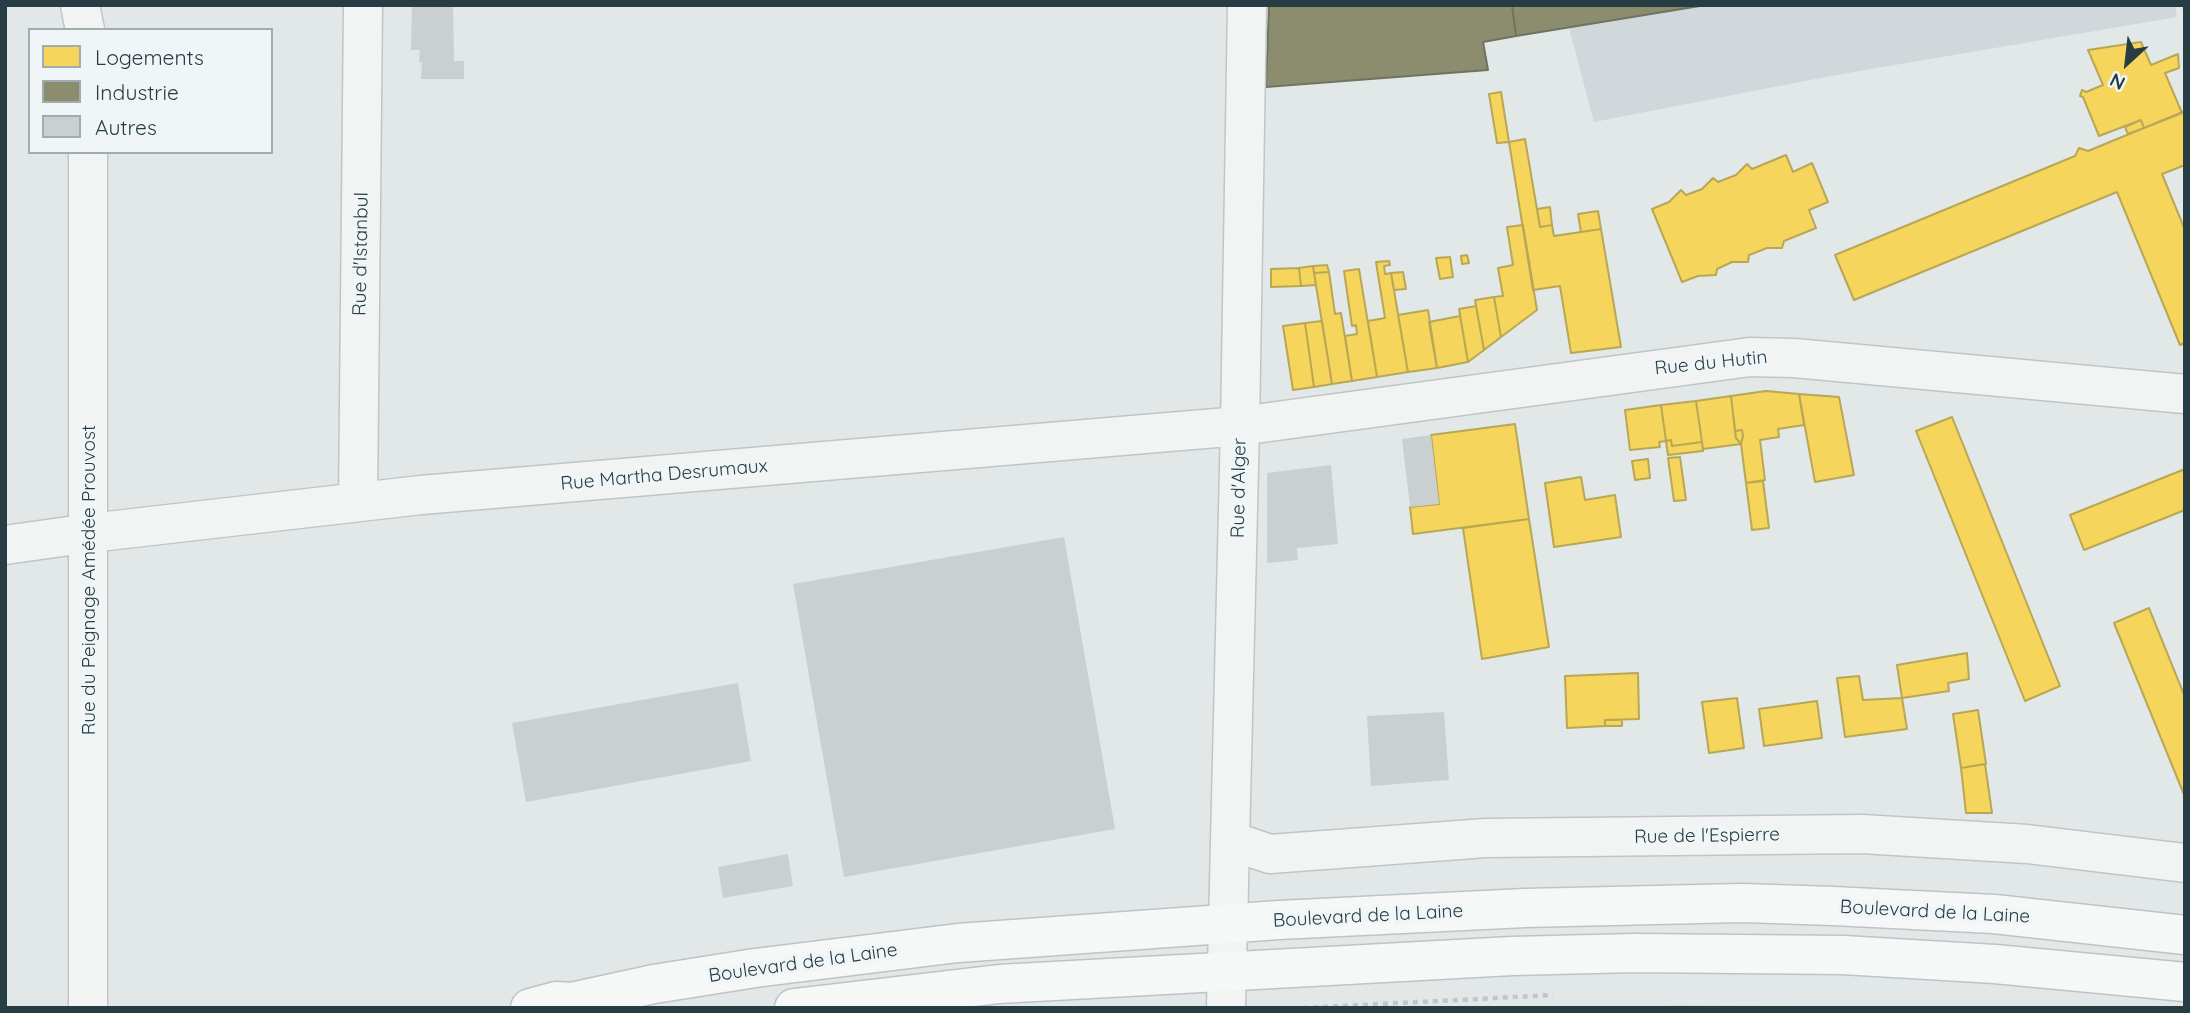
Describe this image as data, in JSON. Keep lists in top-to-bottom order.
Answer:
{
  "streets": {
    "main road": ["Boulevard de la Laine"],
    "street": [
      "Rue d'Istanbul",
      "Rue du Hutin",
      "Rue Martha Desrumaux",
      "Rue d'Alger",
      "Rue du Peignage Amédée Prouvost",
      "Rue de l'Espierre"
    ]
  },
  "crossings": [
    ["Rue d'Istanbul", "Rue Martha Desrumaux"],
    ["Rue du Hutin", "Rue Martha Desrumaux"],
    ["Rue du Hutin", "Rue d'Alger"],
    ["Rue Martha Desrumaux", "Rue d'Alger"],
    ["Rue Martha Desrumaux", "Rue du Peignage Amédée Prouvost"],
    ["Rue d'Alger", "Rue de l'Espierre"],
    ["Rue d'Alger", "Boulevard de la Laine"]
  ],
  "legend": ["Logements", "Industrie", "Autres"],
  "north": "bottom left"
}
